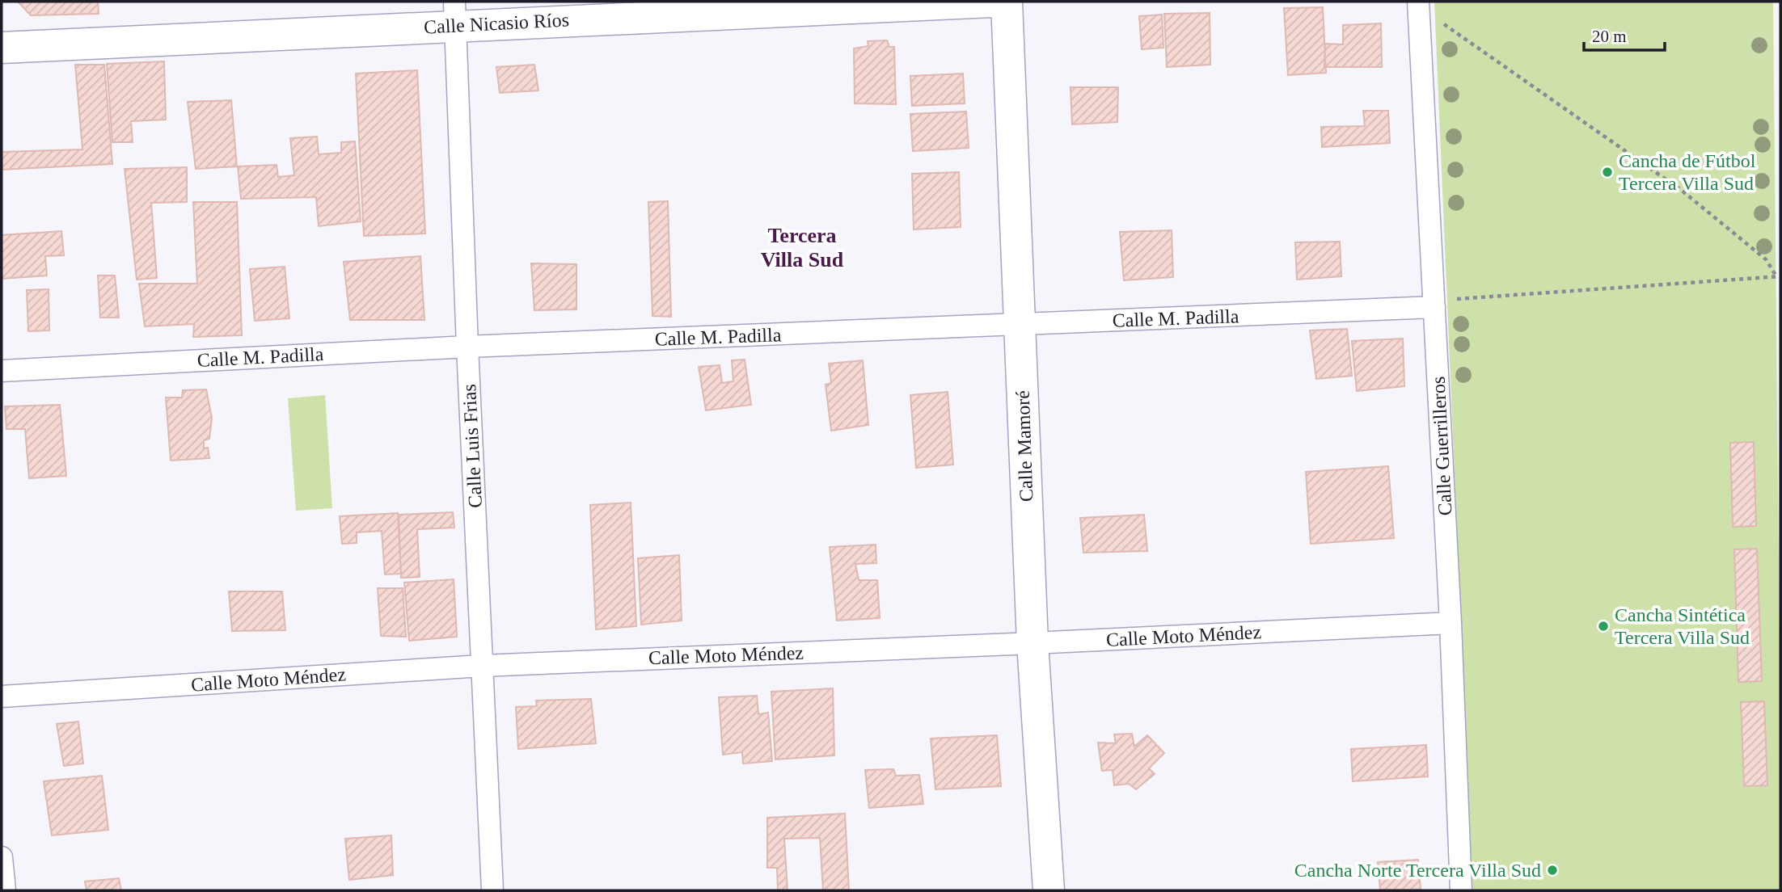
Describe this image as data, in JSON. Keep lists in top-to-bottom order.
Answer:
{
  "streets": {
    "street": [
      "Calle Nicasio Ríos",
      "Calle M. Padilla",
      "Calle Luis Frias",
      "Calle Mamoré",
      "Calle Guerrilleros",
      "Calle Moto Méndez"
    ]
  },
  "crossings": [
    ["Calle Nicasio Ríos", "Calle Luis Frias"],
    ["Calle M. Padilla", "Calle Luis Frias"],
    ["Calle M. Padilla", "Calle Mamoré"],
    ["Calle M. Padilla", "Calle Guerrilleros"],
    ["Calle Luis Frias", "Calle Moto Méndez"],
    ["Calle Mamoré", "Calle Moto Méndez"],
    ["Calle Guerrilleros", "Calle Moto Méndez"]
  ],
  "districts": ["Tercera Villa Sud"],
  "places": ["Cancha de Fútbol Tercera Villa Sud", "Cancha Sintética Tercera Villa Sud", "Cancha Norte Tercera Villa Sud"],
  "scale_bar": "20 m"
}
